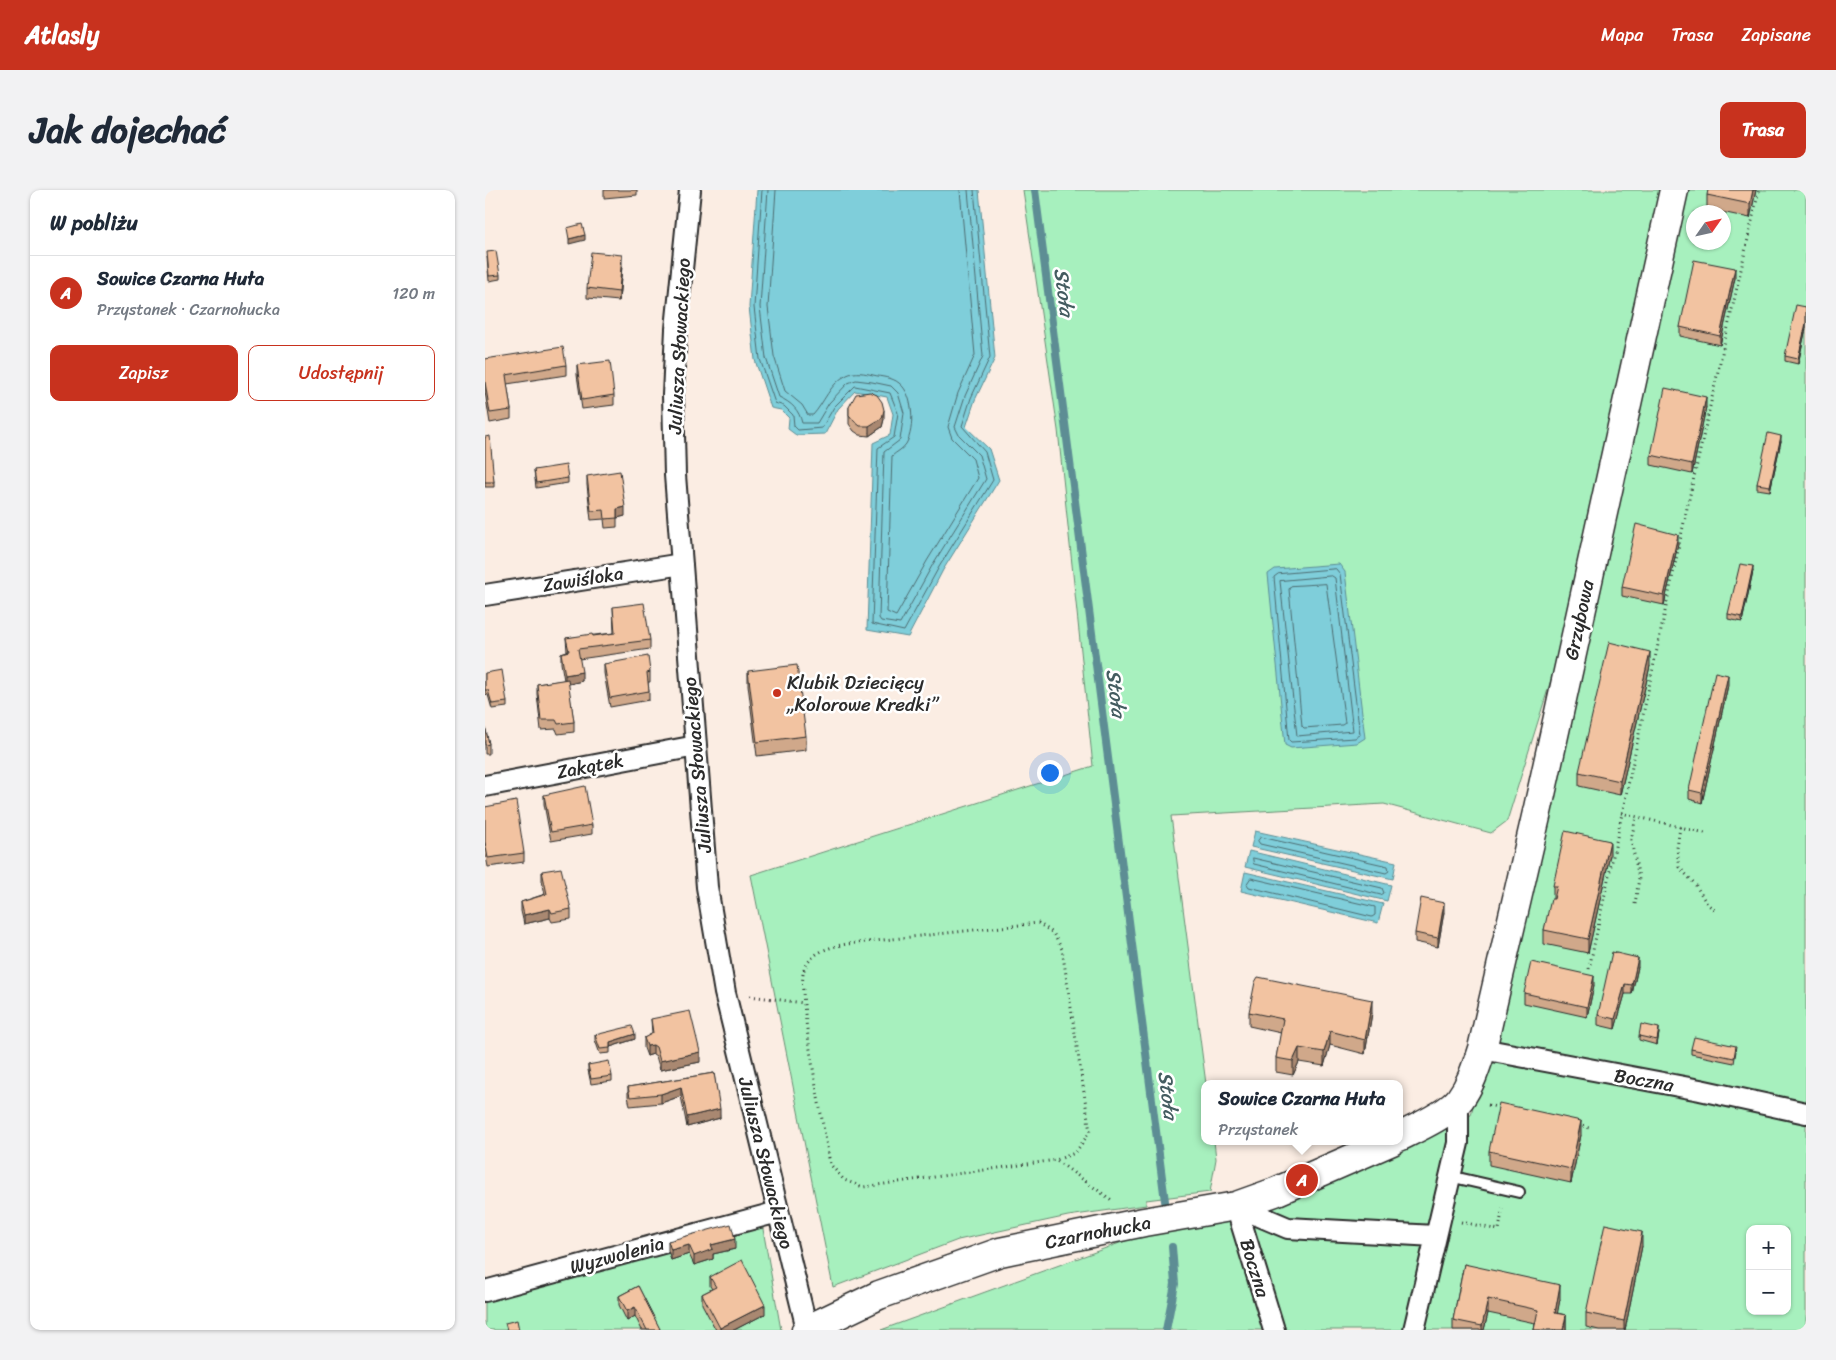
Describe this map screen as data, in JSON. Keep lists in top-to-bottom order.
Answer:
{
  "streets": {
    "street": [
      "Juliusza Słowackiego",
      "Zawiśloka",
      "Grzybowa",
      "Zakątek",
      "Boczna",
      "Czarnohucka",
      "Wyzwolenia"
    ]
  },
  "crossings": [
    ["Juliusza Słowackiego", "Zawiśloka"],
    ["Juliusza Słowackiego", "Zakątek"],
    ["Juliusza Słowackiego", "Czarnohucka"],
    ["Juliusza Słowackiego", "Wyzwolenia"],
    ["Grzybowa", "Boczna"],
    ["Boczna", "Czarnohucka"]
  ],
  "water": ["Stoła"],
  "places": ["Klubik Dziecięcy „Kolorowe Kredki”"],
  "north": "top right",
  "page": {
    "header": "Atlasly",
    "nav": ["Mapa", "Trasa", "Zapisane"],
    "title": "Jak dojechać",
    "buttons": [
      "Trasa",
      ["Zapisz", "Udostępnij"]
    ],
    "heading": "W pobliżu",
    "list": [
      {
        "mark": "A",
        "name": "Sowice Czarna Huta",
        "note": "Przystanek · Czarnohucka",
        "value": "120 m"
      }
    ],
    "popup": ["Sowice Czarna Huta", "Przystanek"],
    "pins": "A",
    "map_buttons": ["+", "−"]
  }
}
